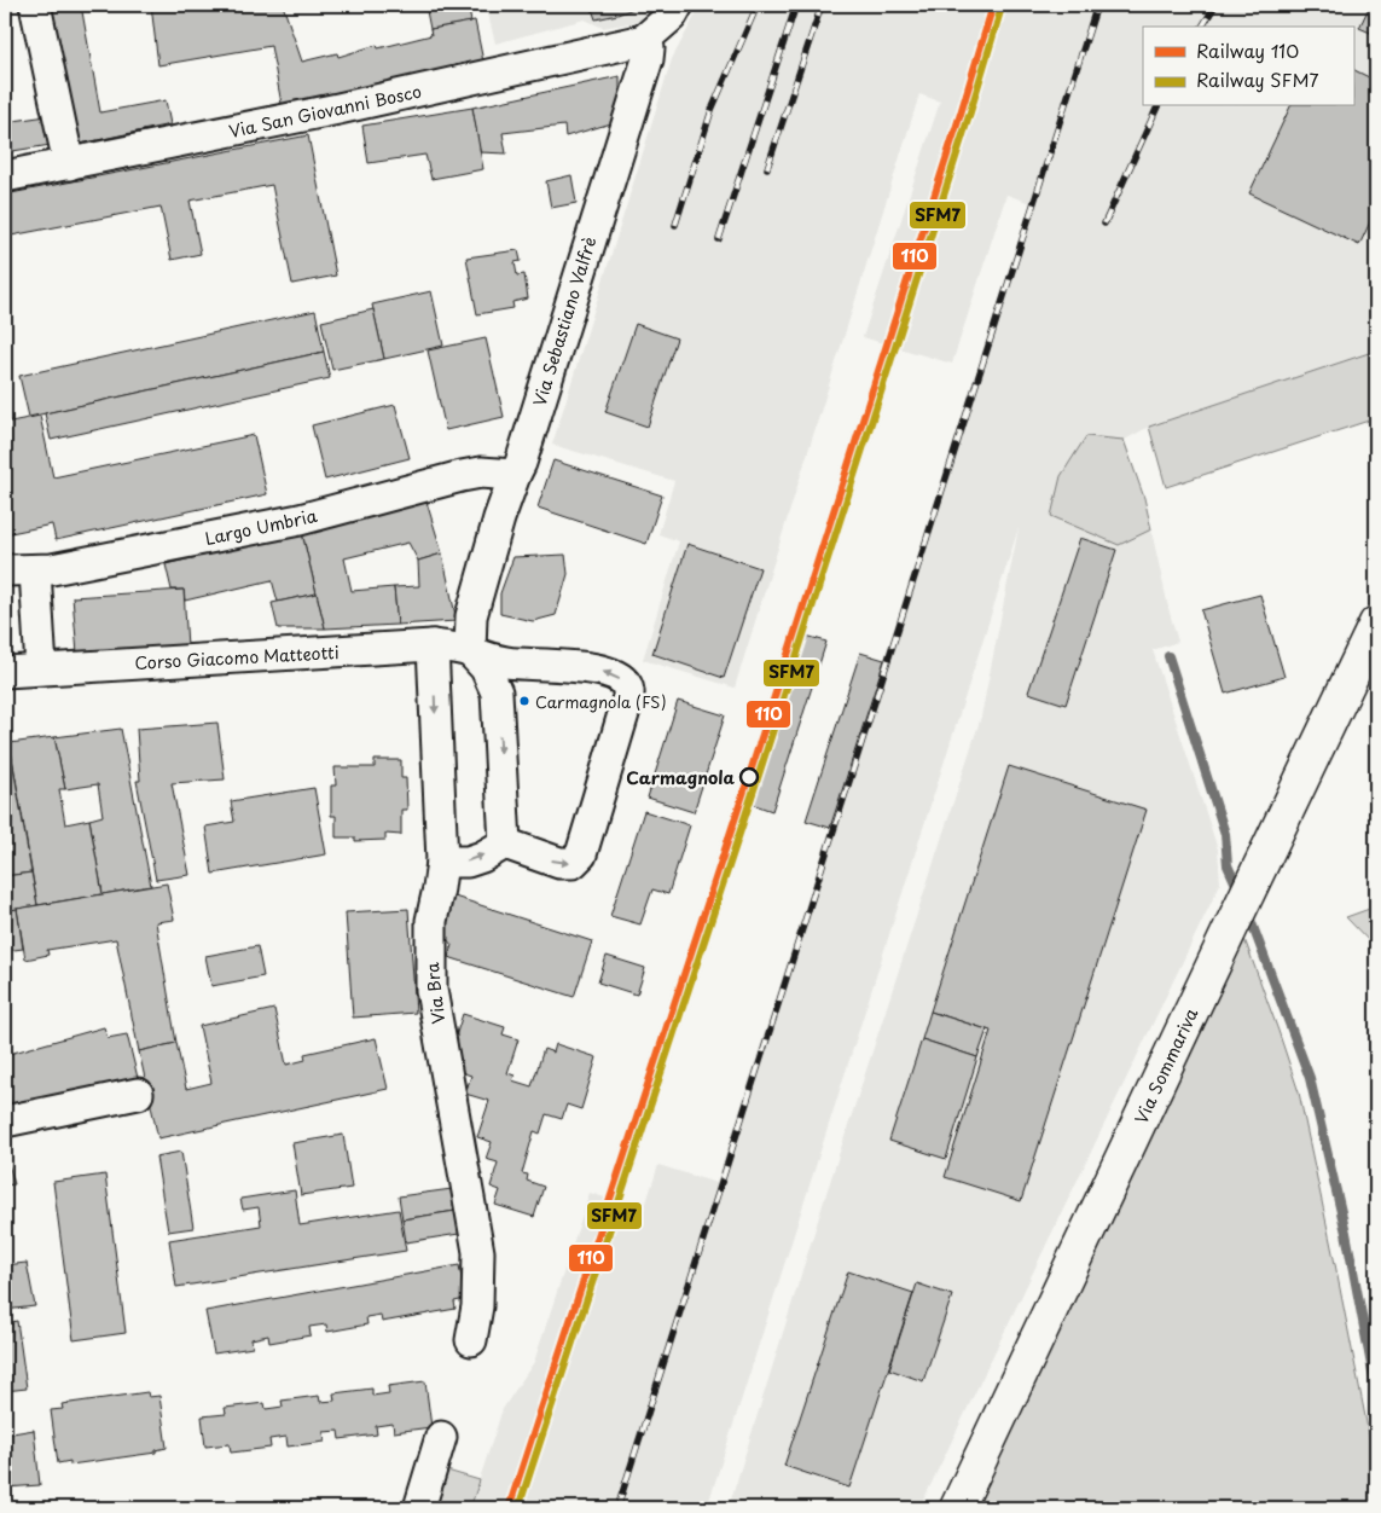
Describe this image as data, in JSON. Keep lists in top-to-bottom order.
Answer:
{
  "streets": {
    "main road": ["Via Sommariva"],
    "street": [
      "Via San Giovanni Bosco",
      "Via Sebastiano Valfrè",
      "Largo Umbria",
      "Corso Giacomo Matteotti",
      "Via Bra"
    ]
  },
  "crossings": [
    ["Via San Giovanni Bosco", "Via Sebastiano Valfrè"],
    ["Via Sebastiano Valfrè", "Largo Umbria"],
    ["Via Sebastiano Valfrè", "Corso Giacomo Matteotti"],
    ["Corso Giacomo Matteotti", "Via Bra"]
  ],
  "places": ["Carmagnola (FS)", "Carmagnola"],
  "lines": ["rail line 110", "rail line SFM7"],
  "legend": ["Railway 110", "Railway SFM7"]
}
